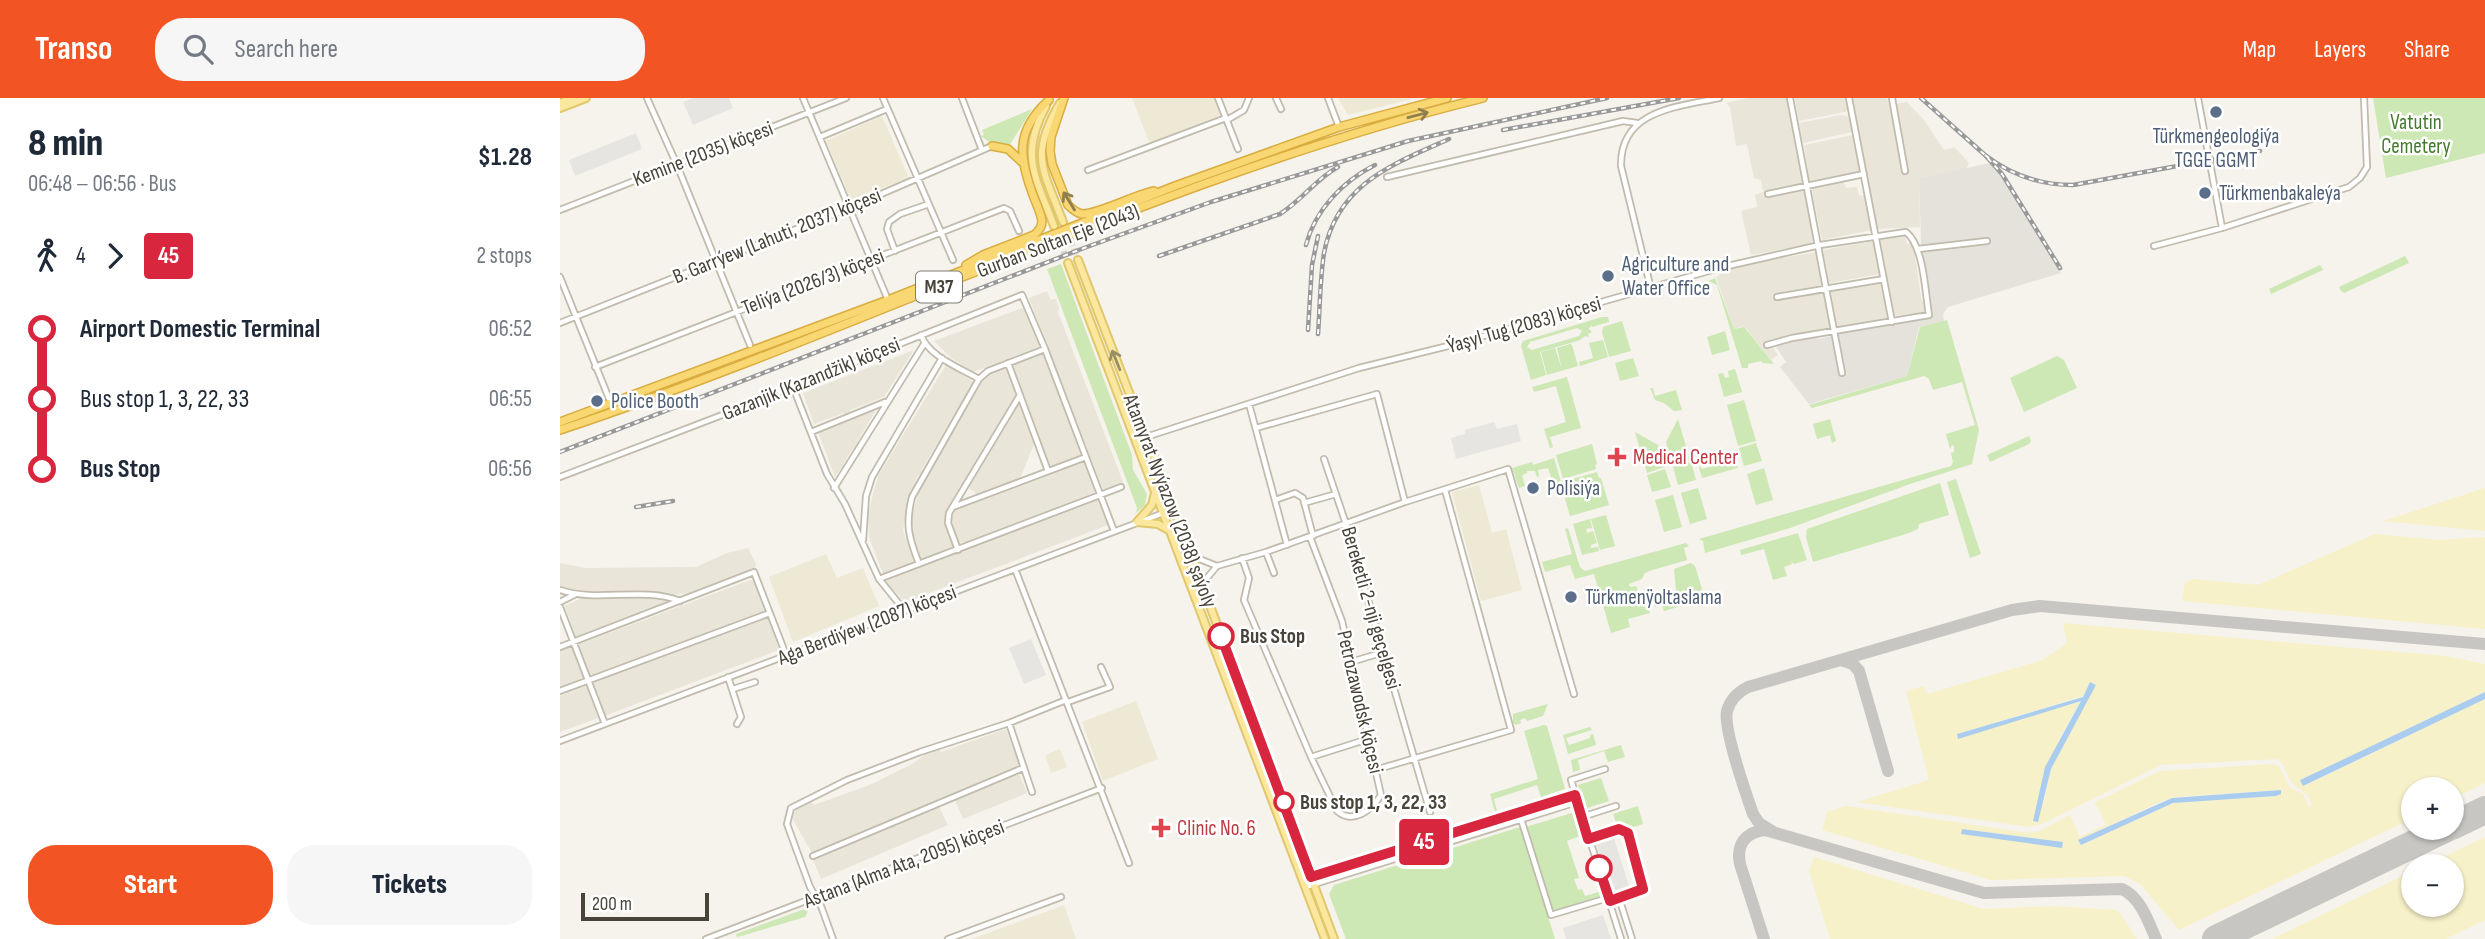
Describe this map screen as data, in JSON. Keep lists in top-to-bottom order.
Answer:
{
  "streets": {
    "highway": ["Gurban Soltan Eje (2043)", "M37"],
    "main road": ["Atamyrat Nyýazow (2038) şaýoly"],
    "street": [
      "Kemine (2035) köçesi",
      "B. Garrýew (Lahuti, 2037) köçesi",
      "Teliýa (2026/3) köçesi",
      "Ýaşyl Tug (2083) köçesi",
      "Gazanjik (Kazandžik) köçesi",
      "Bereketli 2-nji geçelgesi",
      "Aga Berdiýew (2087) köçesi",
      "Petrozawodsk köçesi",
      "Astana (Alma Ata, 2095) köçesi"
    ]
  },
  "crossings": [
    ["Ýaşyl Tug (2083) köçesi", "Atamyrat Nyýazow (2038) şaýoly"],
    ["Atamyrat Nyýazow (2038) şaýoly", "Aga Berdiýew (2087) köçesi"]
  ],
  "parks": ["Vatutin Cemetery"],
  "places": {
    "other": [
      "Türkmengeologiýa TGGE GGMT",
      "Türkmenbakaleýa",
      "Agriculture and Water Office",
      "Police Booth",
      "Polisiýa",
      "Türkmenÿoltaslama",
      "Bus Stop",
      "Bus stop 1, 3, 22, 33"
    ],
    "health": ["Medical Center", "Clinic No. 6"]
  },
  "lines": ["bus line 45"],
  "scale_bar": "200 m",
  "page": {
    "header": "Transo",
    "search": "Search here",
    "nav": ["Map", "Layers", "Share"],
    "heading": ["8 min", "06:48 – 06:56 · Bus", "$1.28"],
    "on_map": "45",
    "legs": ["4", "45", "2 stops"],
    "list": [
      {
        "name": "Airport Domestic Terminal",
        "value": "06:52"
      },
      {
        "name": "Bus stop 1, 3, 22, 33",
        "value": "06:55"
      },
      {
        "name": "Bus Stop",
        "value": "06:56"
      }
    ],
    "map_buttons": ["+", "−"],
    "buttons": ["Start", "Tickets"],
    "scale": "200 m"
  }
}
